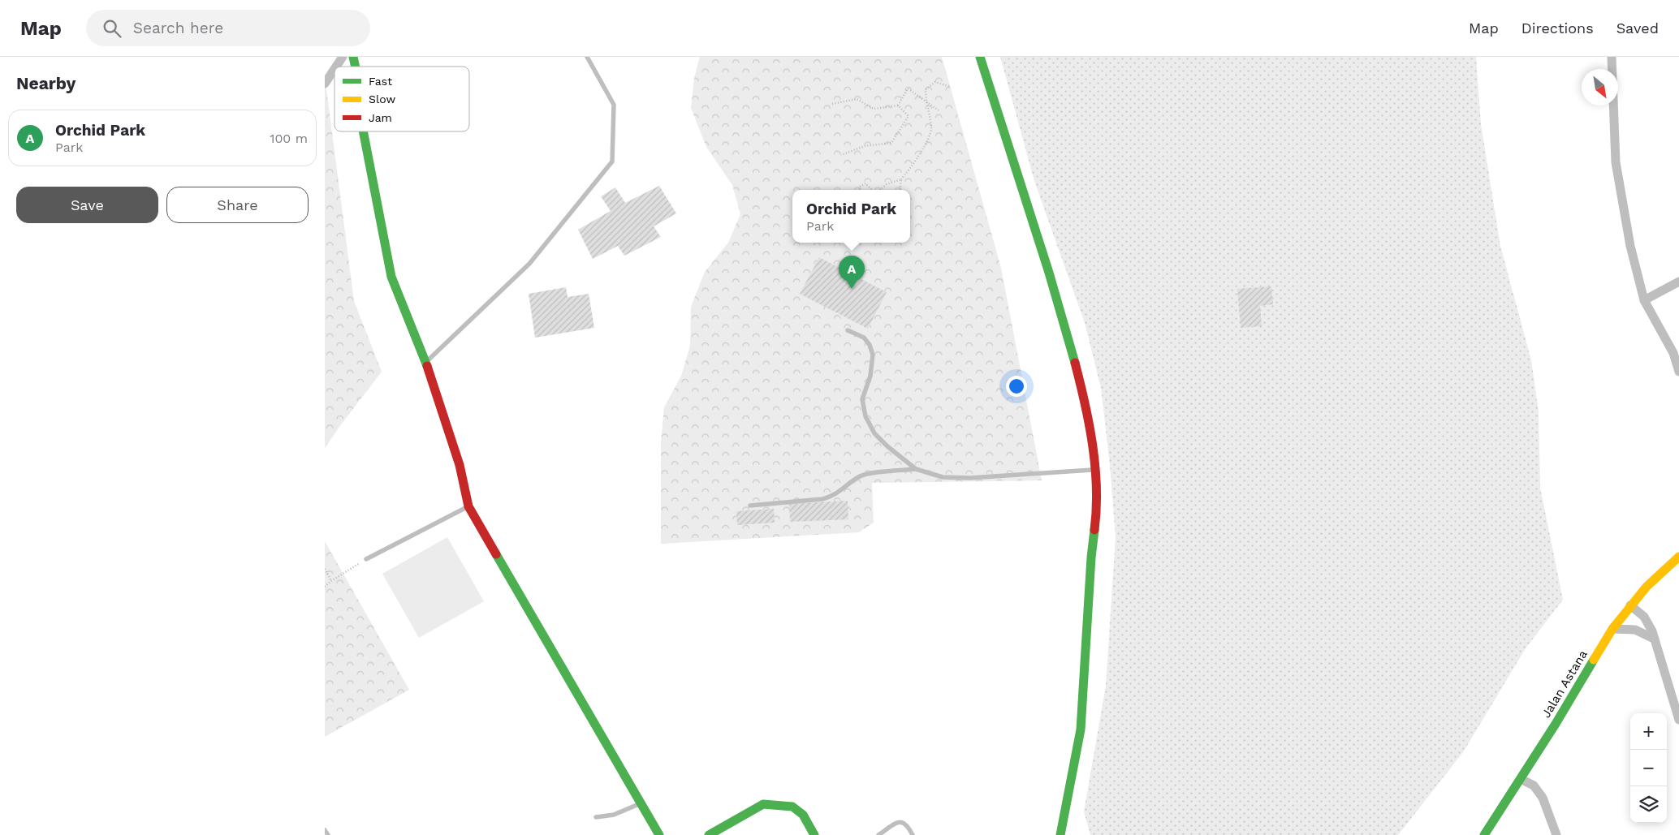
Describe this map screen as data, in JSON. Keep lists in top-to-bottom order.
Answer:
{
  "streets": {
    "street": ["Jalan Astana"]
  },
  "legend": ["Fast", "Slow", "Jam"],
  "north": "bottom right",
  "page": {
    "header": "Map",
    "search": "Search here",
    "nav": ["Map", "Directions", "Saved"],
    "heading": "Nearby",
    "list": [
      {
        "mark": "A",
        "name": "Orchid Park",
        "note": "Park",
        "value": "100 m"
      }
    ],
    "buttons": ["Save", "Share"],
    "popup": ["Orchid Park", "Park"],
    "pins": "A",
    "map_buttons": ["+", "−"]
  }
}
